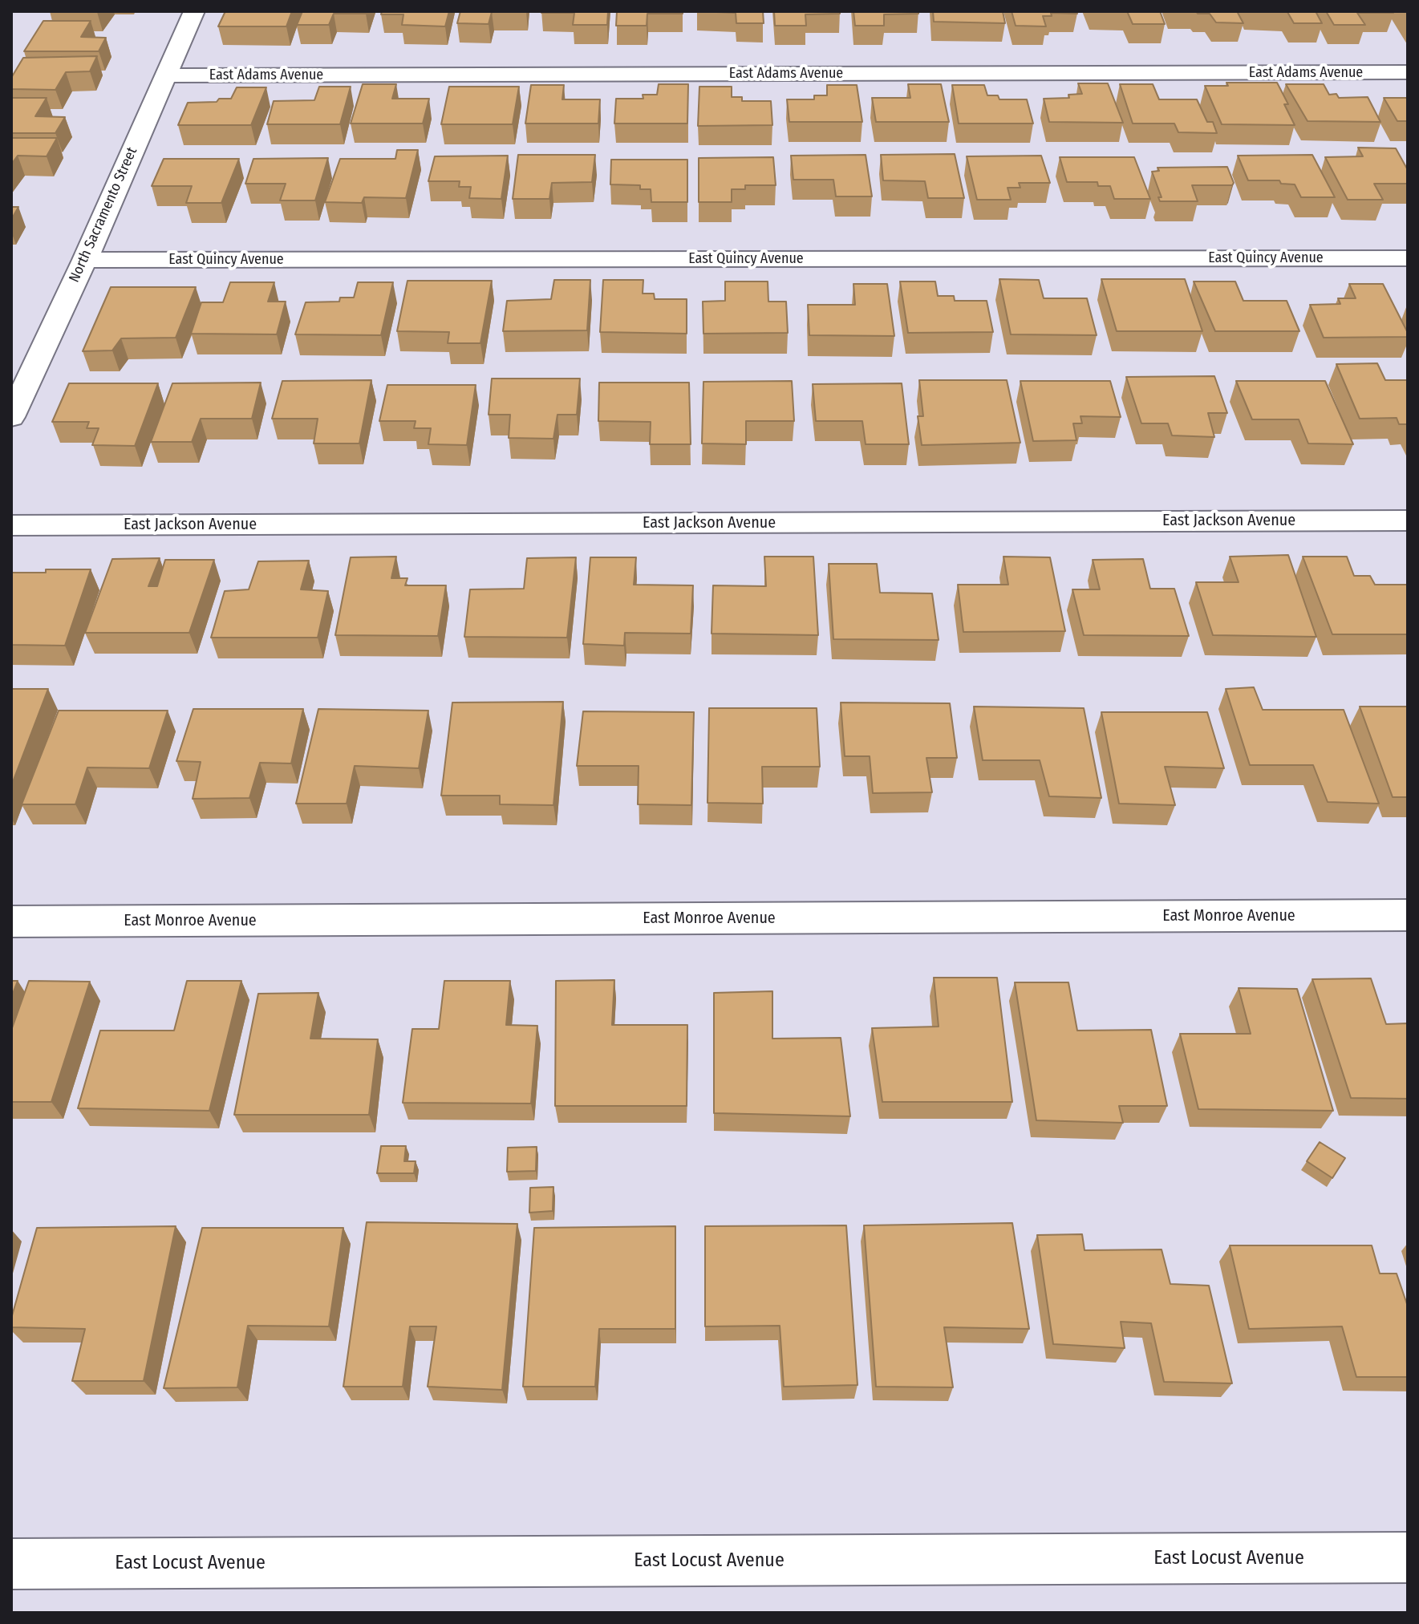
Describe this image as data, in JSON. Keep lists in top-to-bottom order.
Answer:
{
  "streets": {
    "street": [
      "East Adams Avenue",
      "North Sacramento Street",
      "East Quincy Avenue",
      "East Jackson Avenue",
      "East Monroe Avenue",
      "East Locust Avenue"
    ]
  },
  "crossings": [
    ["East Adams Avenue", "North Sacramento Street"],
    ["North Sacramento Street", "East Quincy Avenue"]
  ]
}
